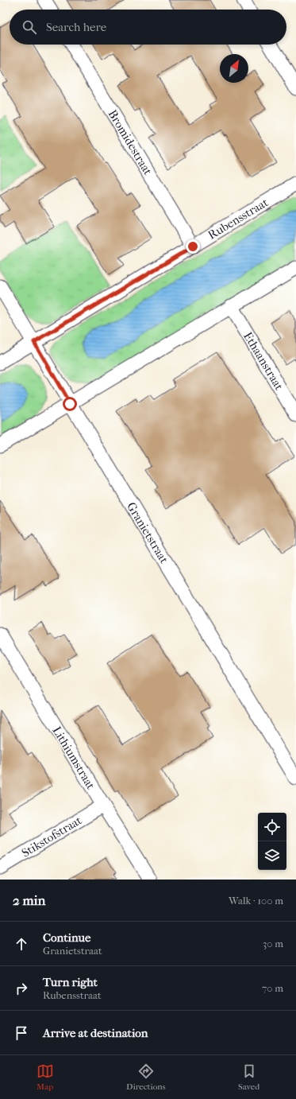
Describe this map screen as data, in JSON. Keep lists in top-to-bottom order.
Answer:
{
  "streets": {
    "street": [
      "Bromidestraat",
      "Rubensstraat",
      "Ethaanstraat",
      "Granietstraat",
      "Lithiumstraat",
      "Stikstofstraat"
    ]
  },
  "crossings": [
    ["Bromidestraat", "Rubensstraat"],
    ["Rubensstraat", "Granietstraat"],
    ["Lithiumstraat", "Stikstofstraat"]
  ],
  "north": "top right",
  "page": {
    "search": "Search here",
    "heading": ["2 min", "Walk · 100 m"],
    "list": [
      ["Continue", "Granietstraat", "30 m"],
      ["Turn right", "Rubensstraat", "70 m"],
      "Arrive at destination"
    ],
    "nav": ["Map", "Directions", "Saved"]
  }
}
